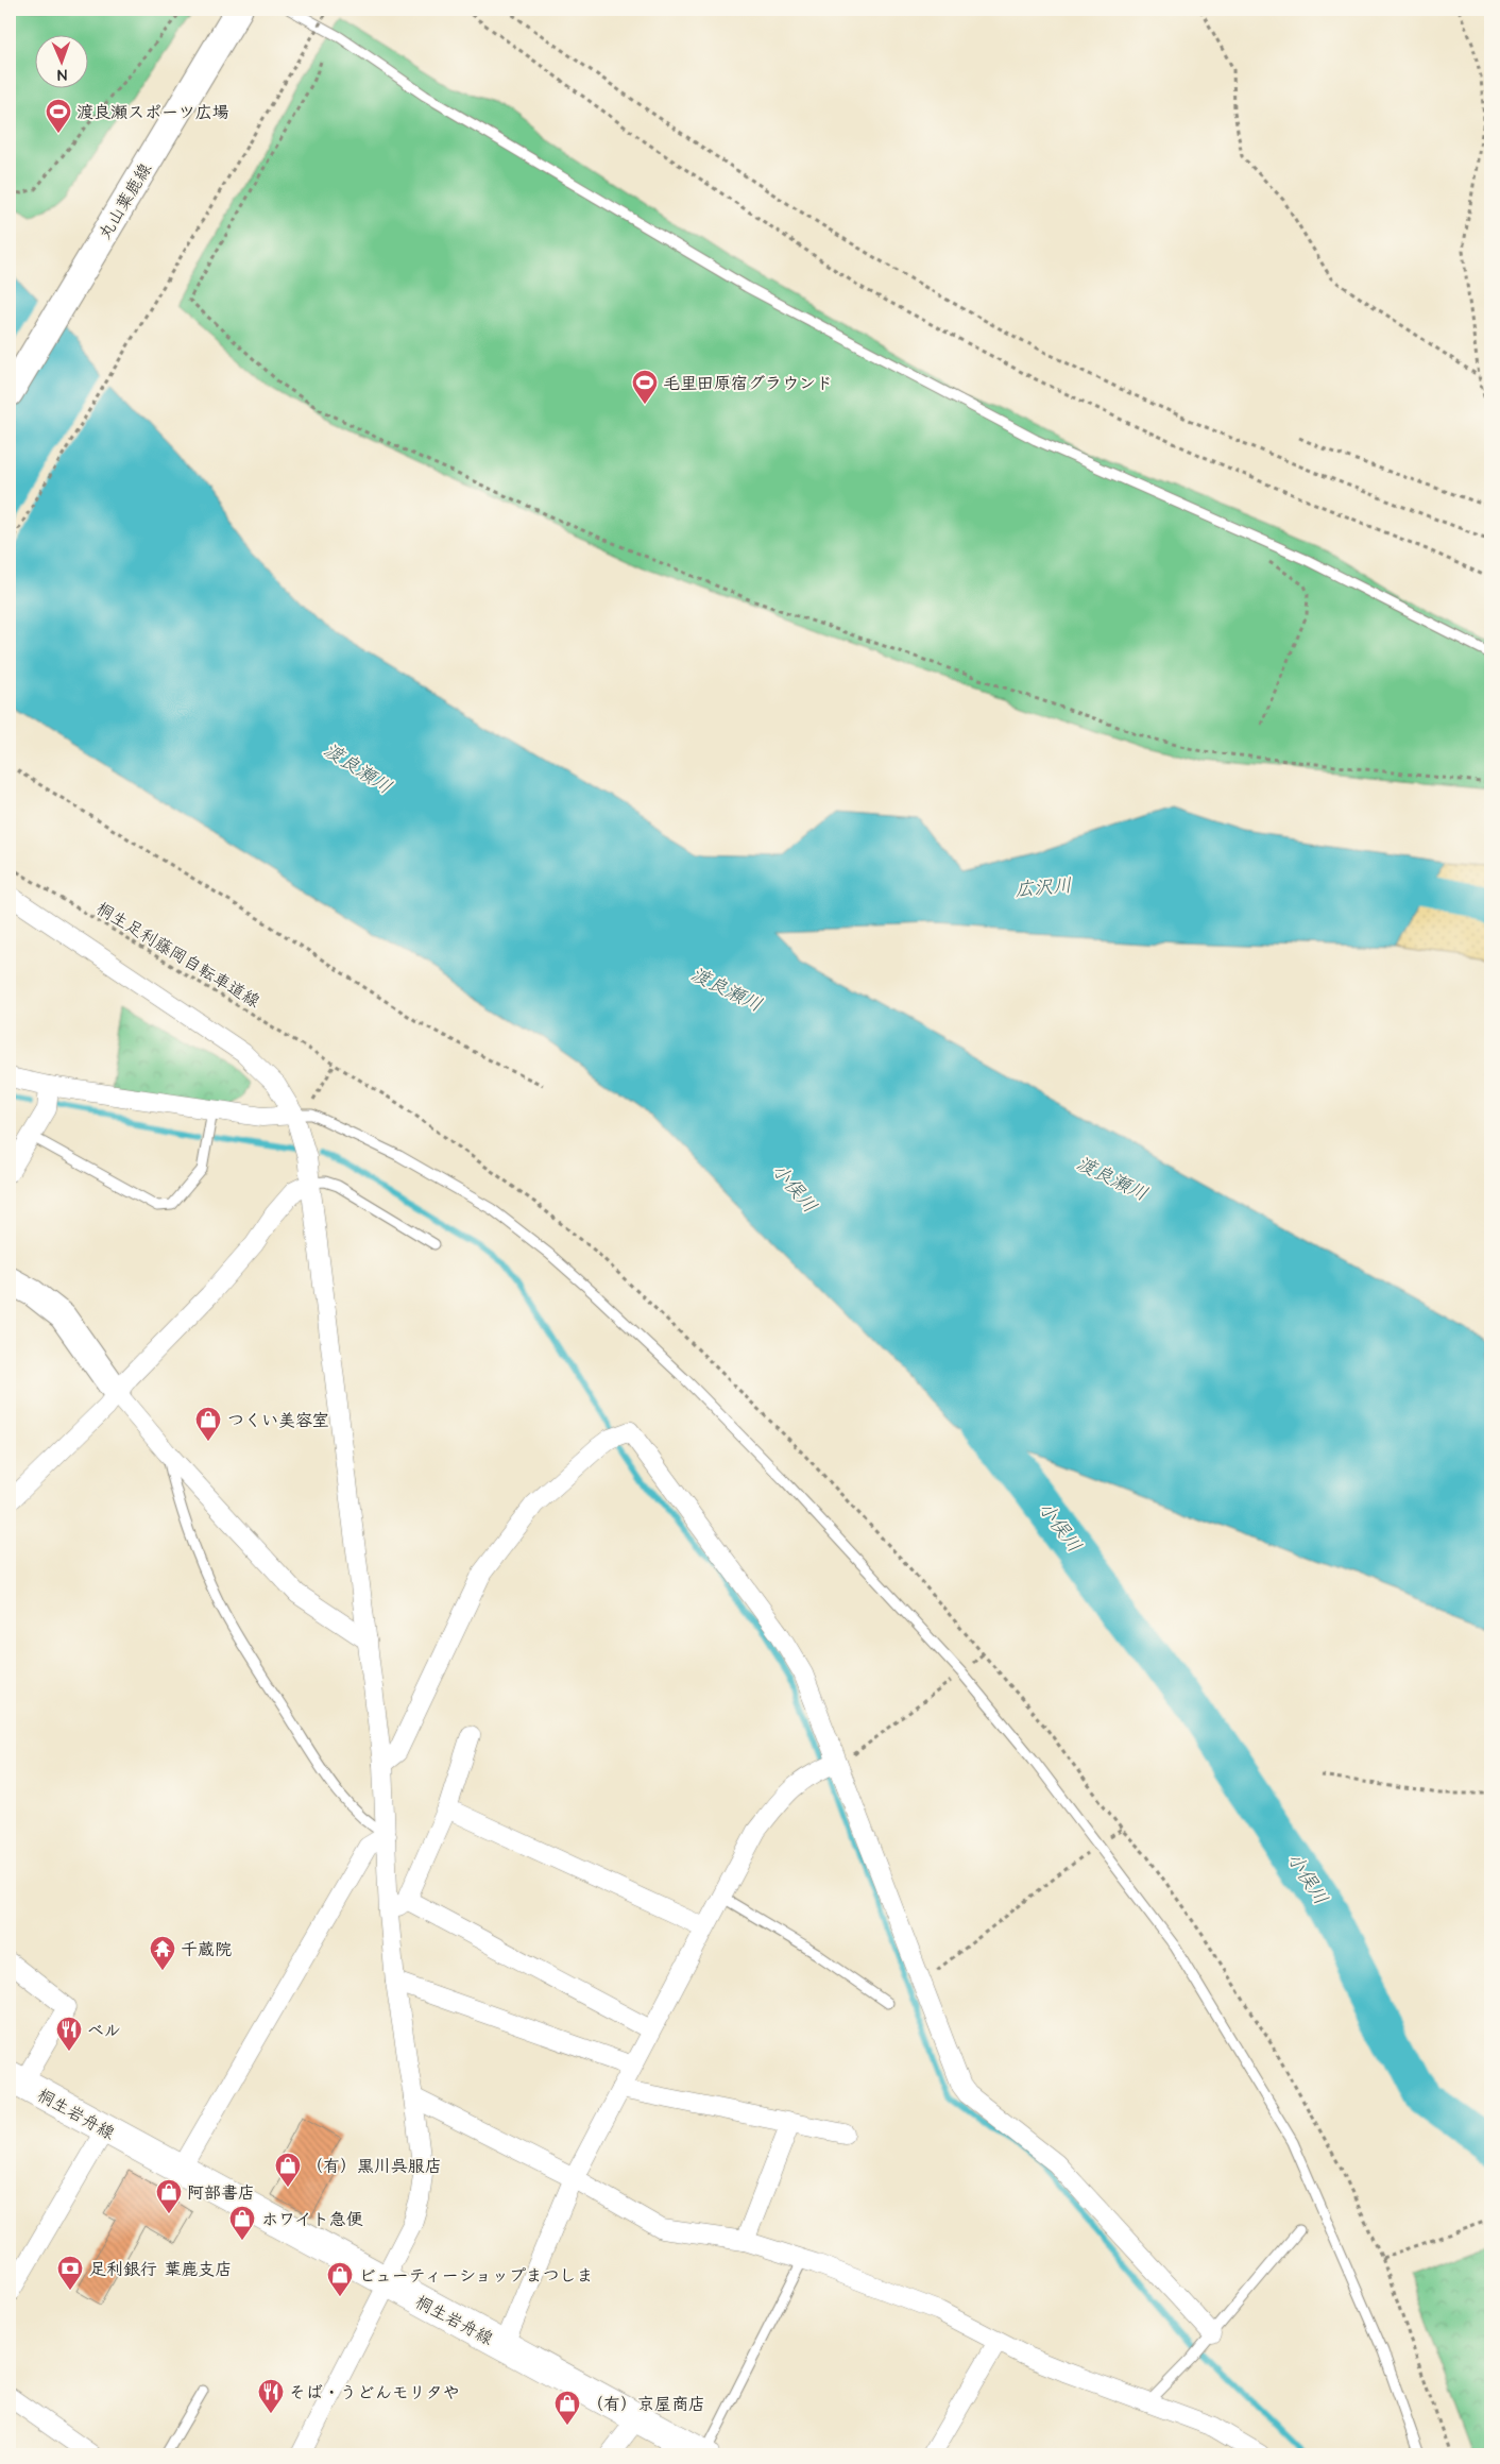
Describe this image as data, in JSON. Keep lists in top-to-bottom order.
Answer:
{
  "streets": {
    "main road": ["丸山葉鹿線", "桐生岩舟線"],
    "path": ["桐生足利藤岡自転車道線"]
  },
  "water": ["渡良瀬川", "広沢川", "小俣川"],
  "places": {
    "sports": ["渡良瀬スポーツ広場", "毛里田原宿グラウンド"],
    "shop": [
      "つくい美容室",
      "（有）黒川呉服店",
      "阿部書店",
      "ホワイト急便",
      "ビューティーショップまつしま",
      "（有）京屋商店"
    ],
    "temple": ["千蔵院"],
    "restaurant": ["ベル", "そば・うどんモリタや"],
    "bank": ["足利銀行 葉鹿支店"]
  },
  "north": "bottom"
}
